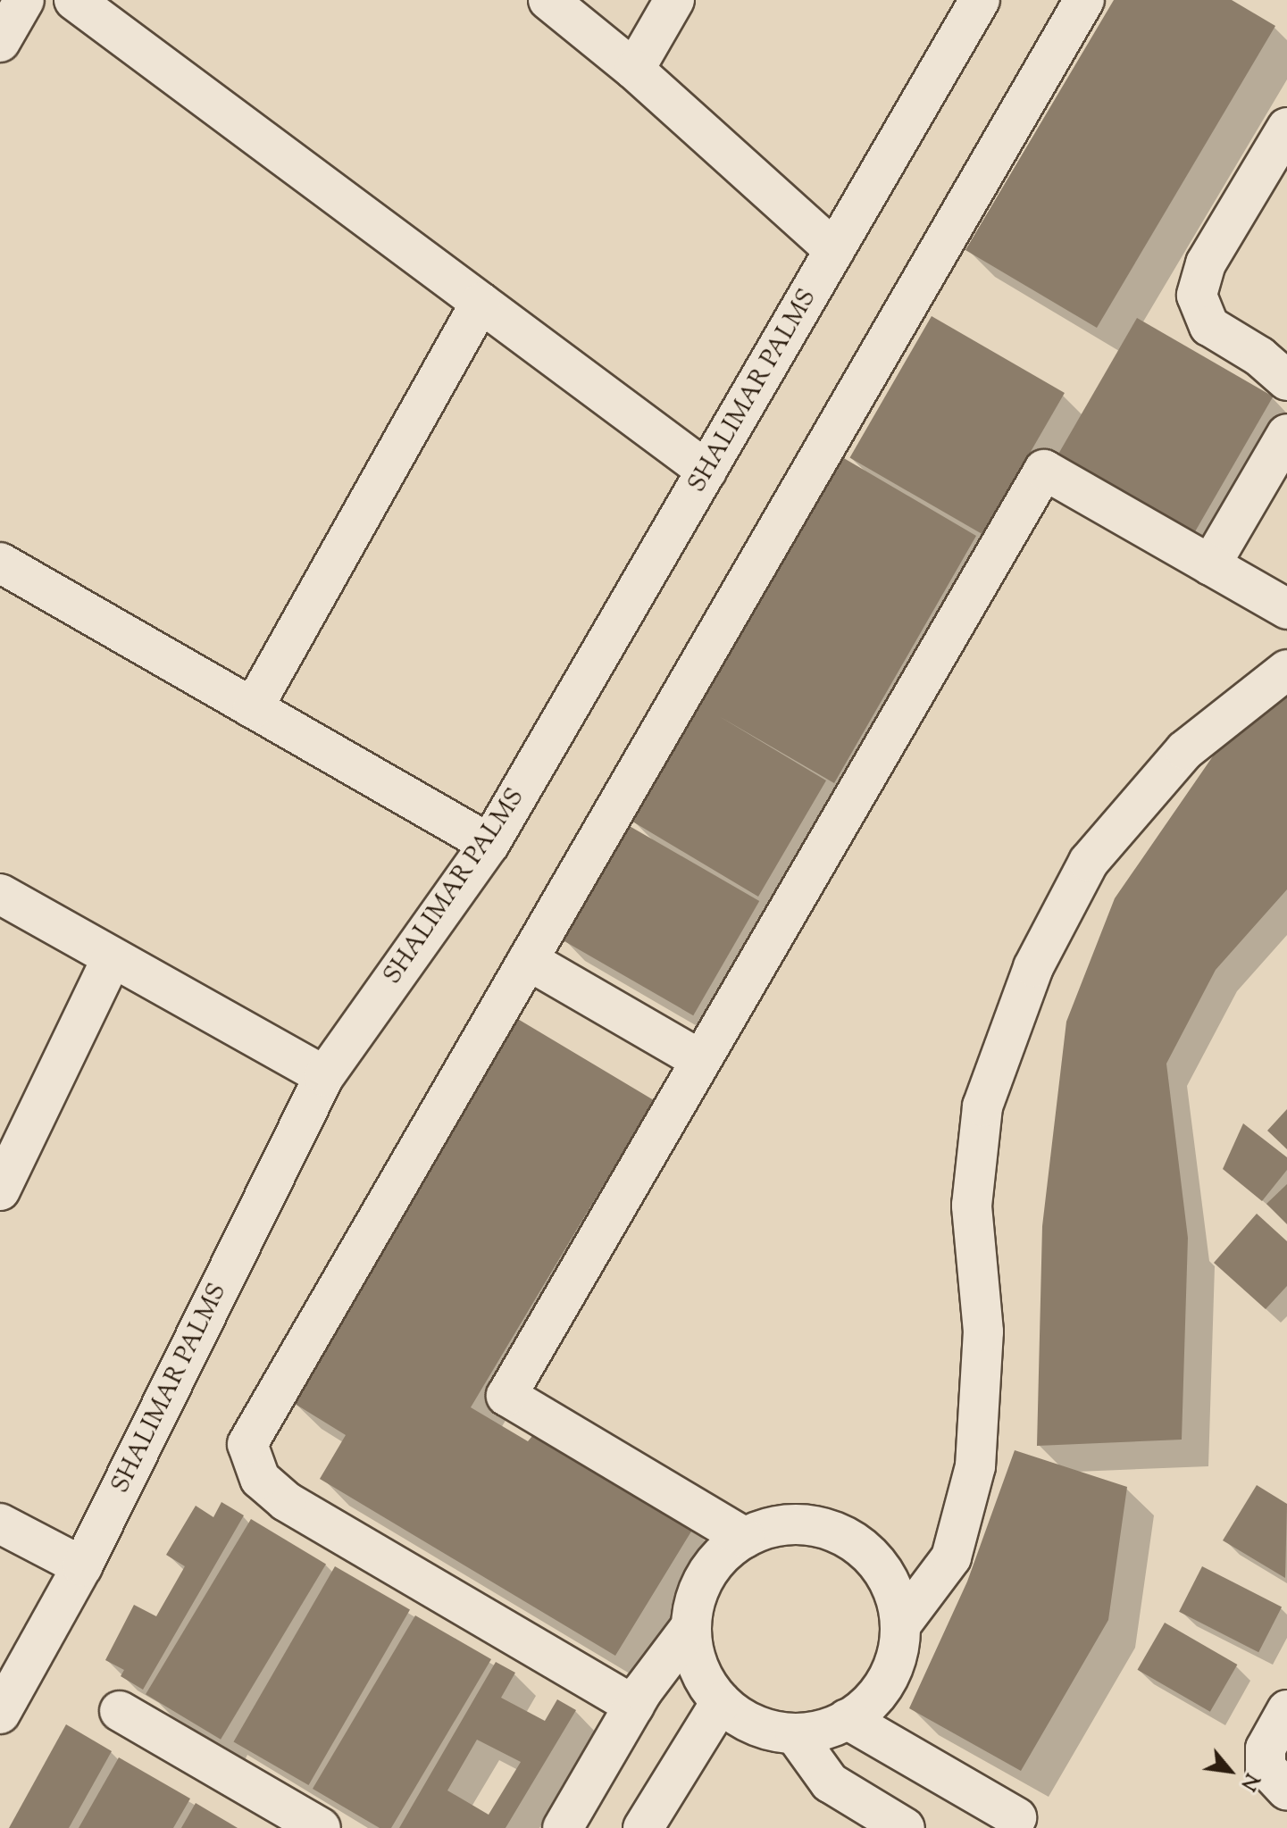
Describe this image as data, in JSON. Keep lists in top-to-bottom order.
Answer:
{
  "streets": {
    "street": ["SHALIMAR PALMS"]
  },
  "north": "bottom right"
}
